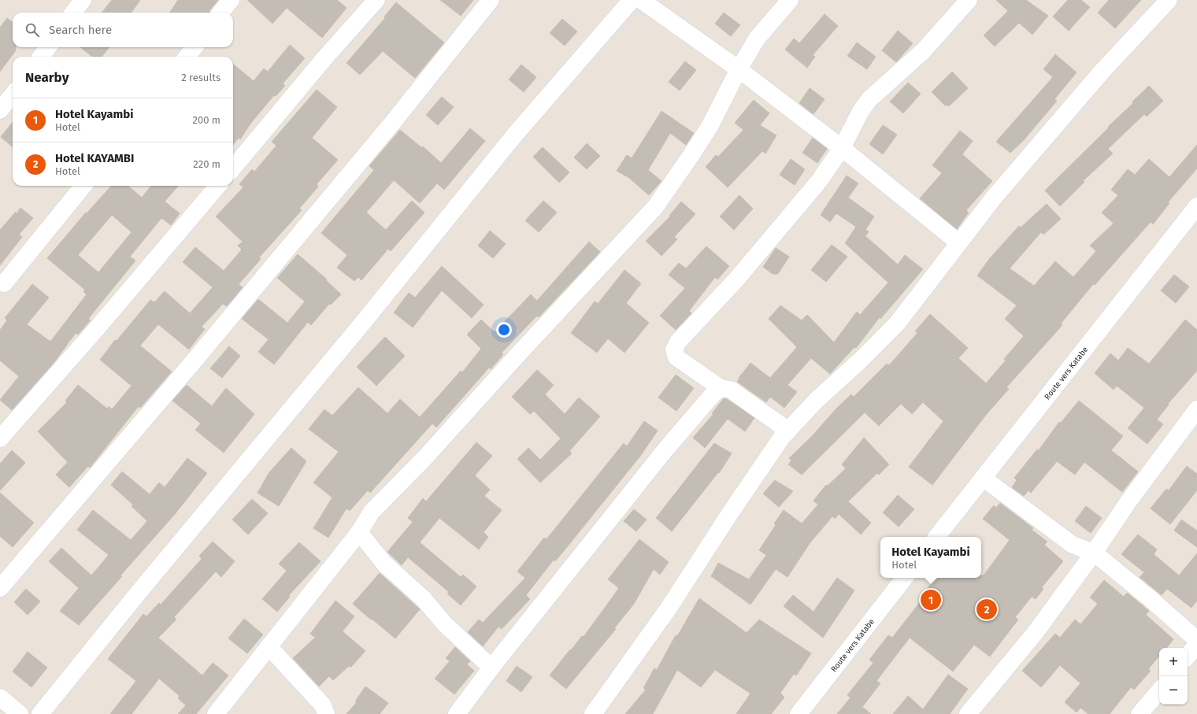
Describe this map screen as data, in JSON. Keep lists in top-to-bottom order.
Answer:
{
  "streets": {
    "street": ["Route vers Katabe"]
  },
  "page": {
    "search": "Search here",
    "heading": ["Nearby", "2 results"],
    "list": [
      {
        "mark": "1",
        "name": "Hotel Kayambi",
        "note": "Hotel",
        "value": "200 m"
      },
      {
        "mark": "2",
        "name": "Hotel KAYAMBI",
        "note": "Hotel",
        "value": "220 m"
      }
    ],
    "popup": ["Hotel Kayambi", "Hotel"],
    "pins": ["1", "2"],
    "map_buttons": ["+", "−"]
  }
}
